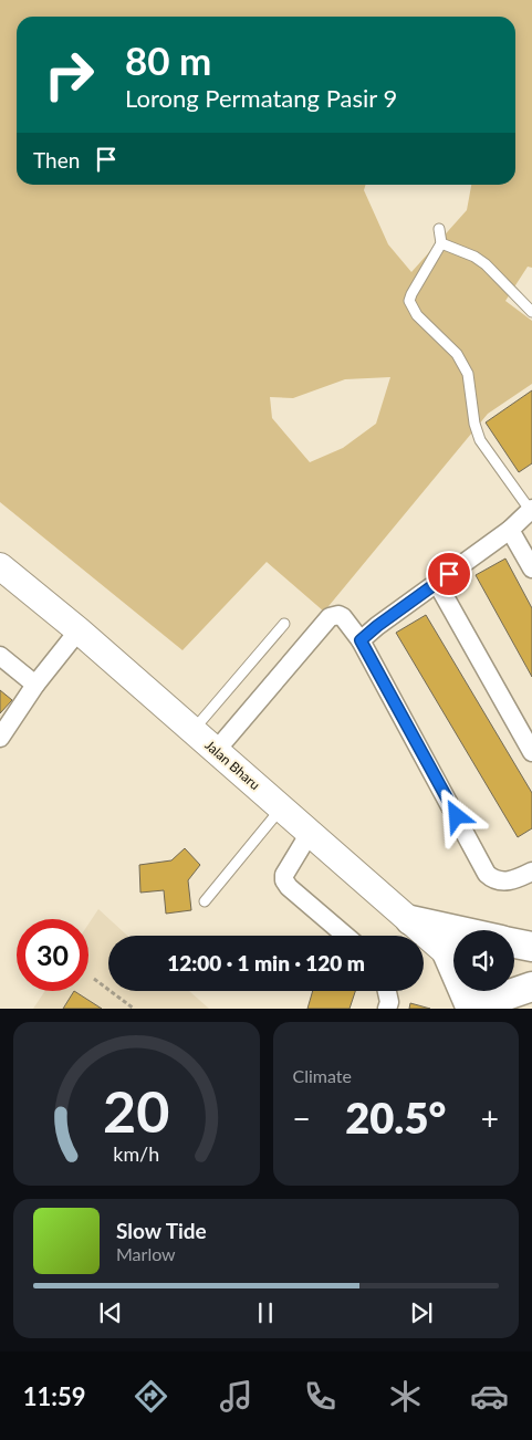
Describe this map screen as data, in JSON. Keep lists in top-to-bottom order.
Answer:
{
  "streets": {
    "main road": ["Jalan Bharu"]
  },
  "page": {
    "turn": ["80 m", "Lorong Permatang Pasir 9"],
    "then": "Then",
    "limit": "30",
    "trip": "12:00 · 1 min · 120 m",
    "tile": "Climate",
    "heat": ["−", "20.5°", "+"],
    "song": ["Slow Tide", "Marlow"],
    "tabs": "11:59",
    "gauge": ["20", "km/h"]
  }
}
